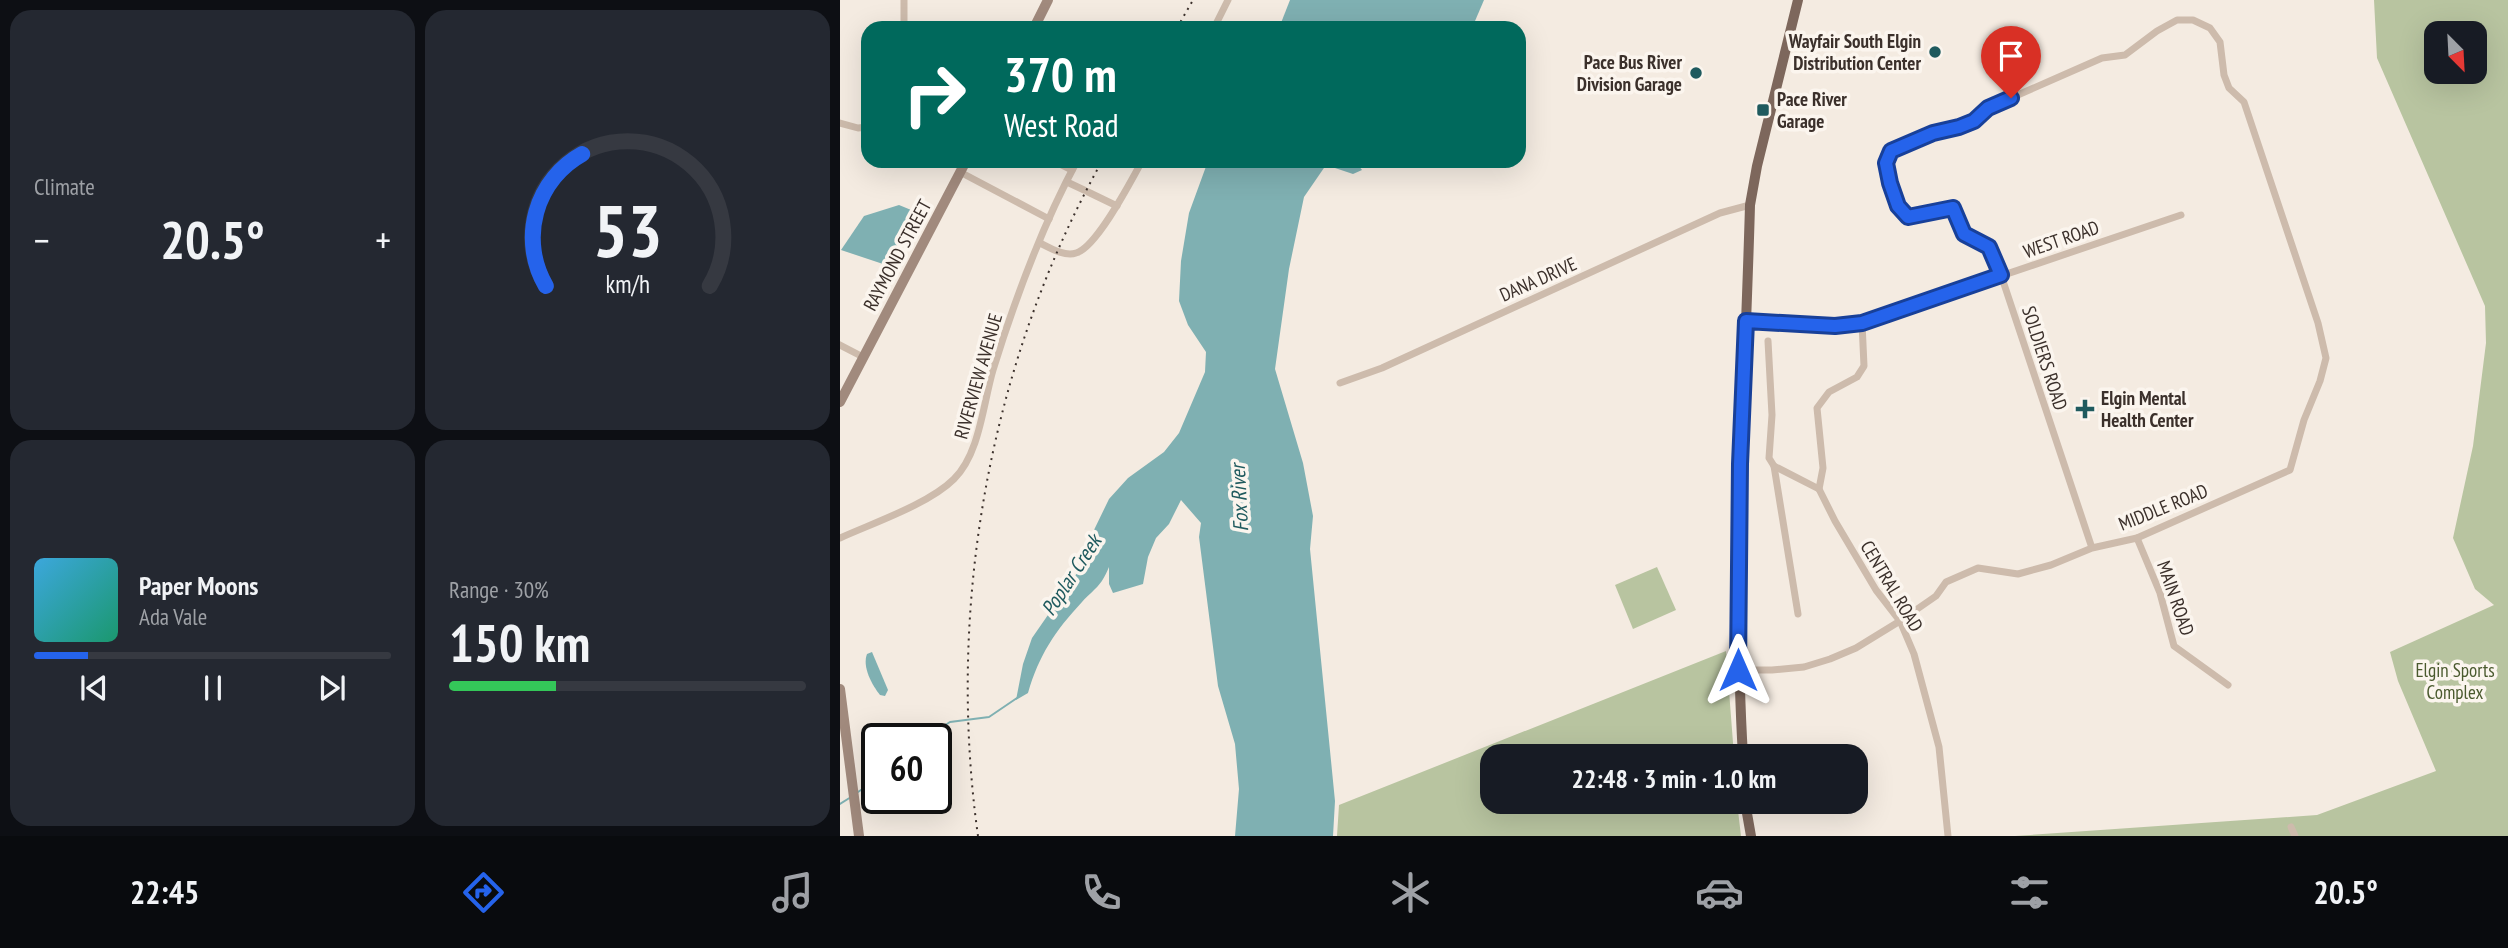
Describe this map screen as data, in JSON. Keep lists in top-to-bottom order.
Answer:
{
  "streets": {
    "street": [
      "WEST ROAD",
      "RAYMOND STREET",
      "DANA DRIVE",
      "SOLDIERS ROAD",
      "RIVERVIEW AVENUE",
      "MIDDLE ROAD",
      "CENTRAL ROAD",
      "MAIN ROAD"
    ]
  },
  "crossings": [
    ["WEST ROAD", "SOLDIERS ROAD"],
    ["SOLDIERS ROAD", "MIDDLE ROAD"],
    ["MIDDLE ROAD", "CENTRAL ROAD"],
    ["MIDDLE ROAD", "MAIN ROAD"]
  ],
  "water": ["Fox River", "Poplar Creek"],
  "parks": ["Elgin Sports Complex"],
  "places": {
    "other": ["Wayfair South Elgin Distribution Center", "Pace Bus River Division Garage"],
    "transit": ["Pace River Garage"],
    "health": ["Elgin Mental Health Center"]
  },
  "north": "bottom right",
  "page": {
    "tile": [
      "Climate",
      ["Range · 30%", "150 km"]
    ],
    "turn": ["370 m", "West Road"],
    "heat": ["−", "20.5°", "+"],
    "song": ["Paper Moons", "Ada Vale"],
    "limit": "60",
    "trip": "22:48 · 3 min · 1.0 km",
    "tabs": ["22:45", "20.5°"],
    "gauge": ["53", "km/h"]
  }
}
